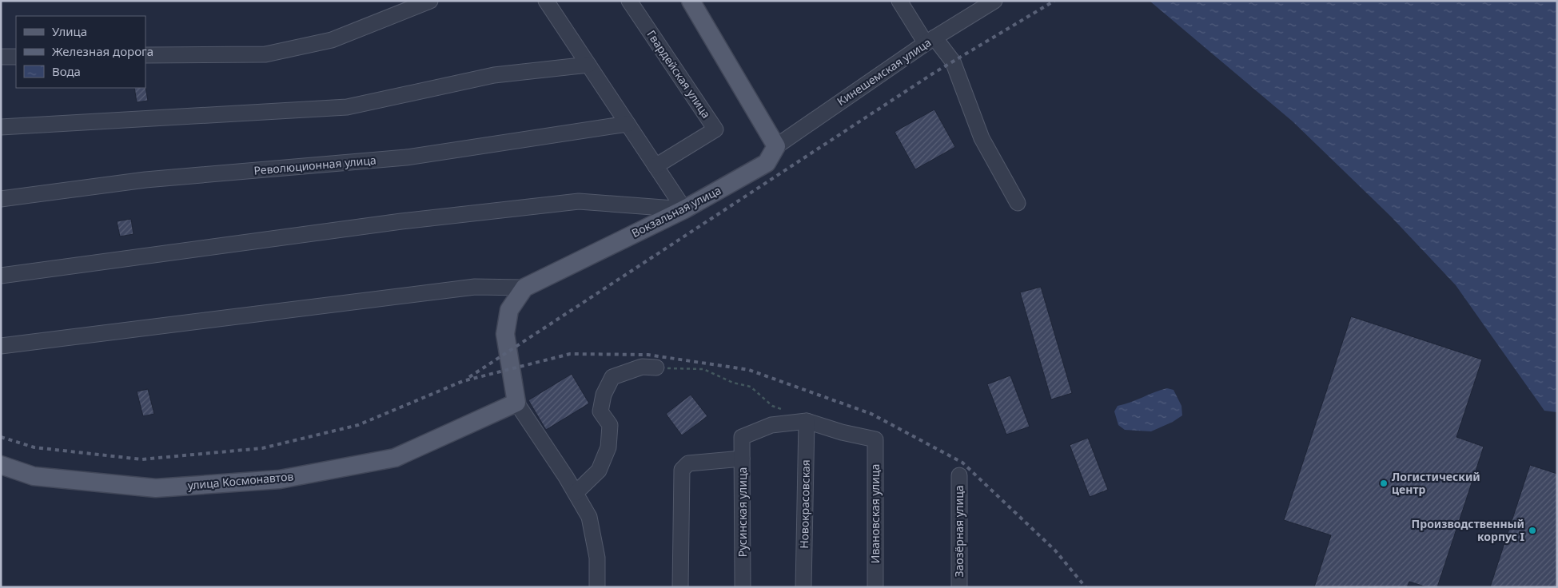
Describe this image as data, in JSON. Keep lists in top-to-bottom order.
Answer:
{
  "streets": {
    "main road": ["Вокзальная улица", "улица Космонавтов"],
    "street": [
      "Кинешемская улица",
      "Гвардейская улица",
      "Революционная улица",
      "Новокрасовская",
      "Русинская улица",
      "Ивановская улица",
      "Заозёрная улица"
    ]
  },
  "crossings": [
    ["Кинешемская улица", "Вокзальная улица"],
    ["Вокзальная улица", "улица Космонавтов"],
    ["Новокрасовская", "Русинская улица"],
    ["Новокрасовская", "Ивановская улица"],
    ["Русинская улица", "Ивановская улица"]
  ],
  "places": ["Логистический центр", "Производственный корпус I"],
  "legend": ["Улица", "Железная дорога", "Вода"]
}
